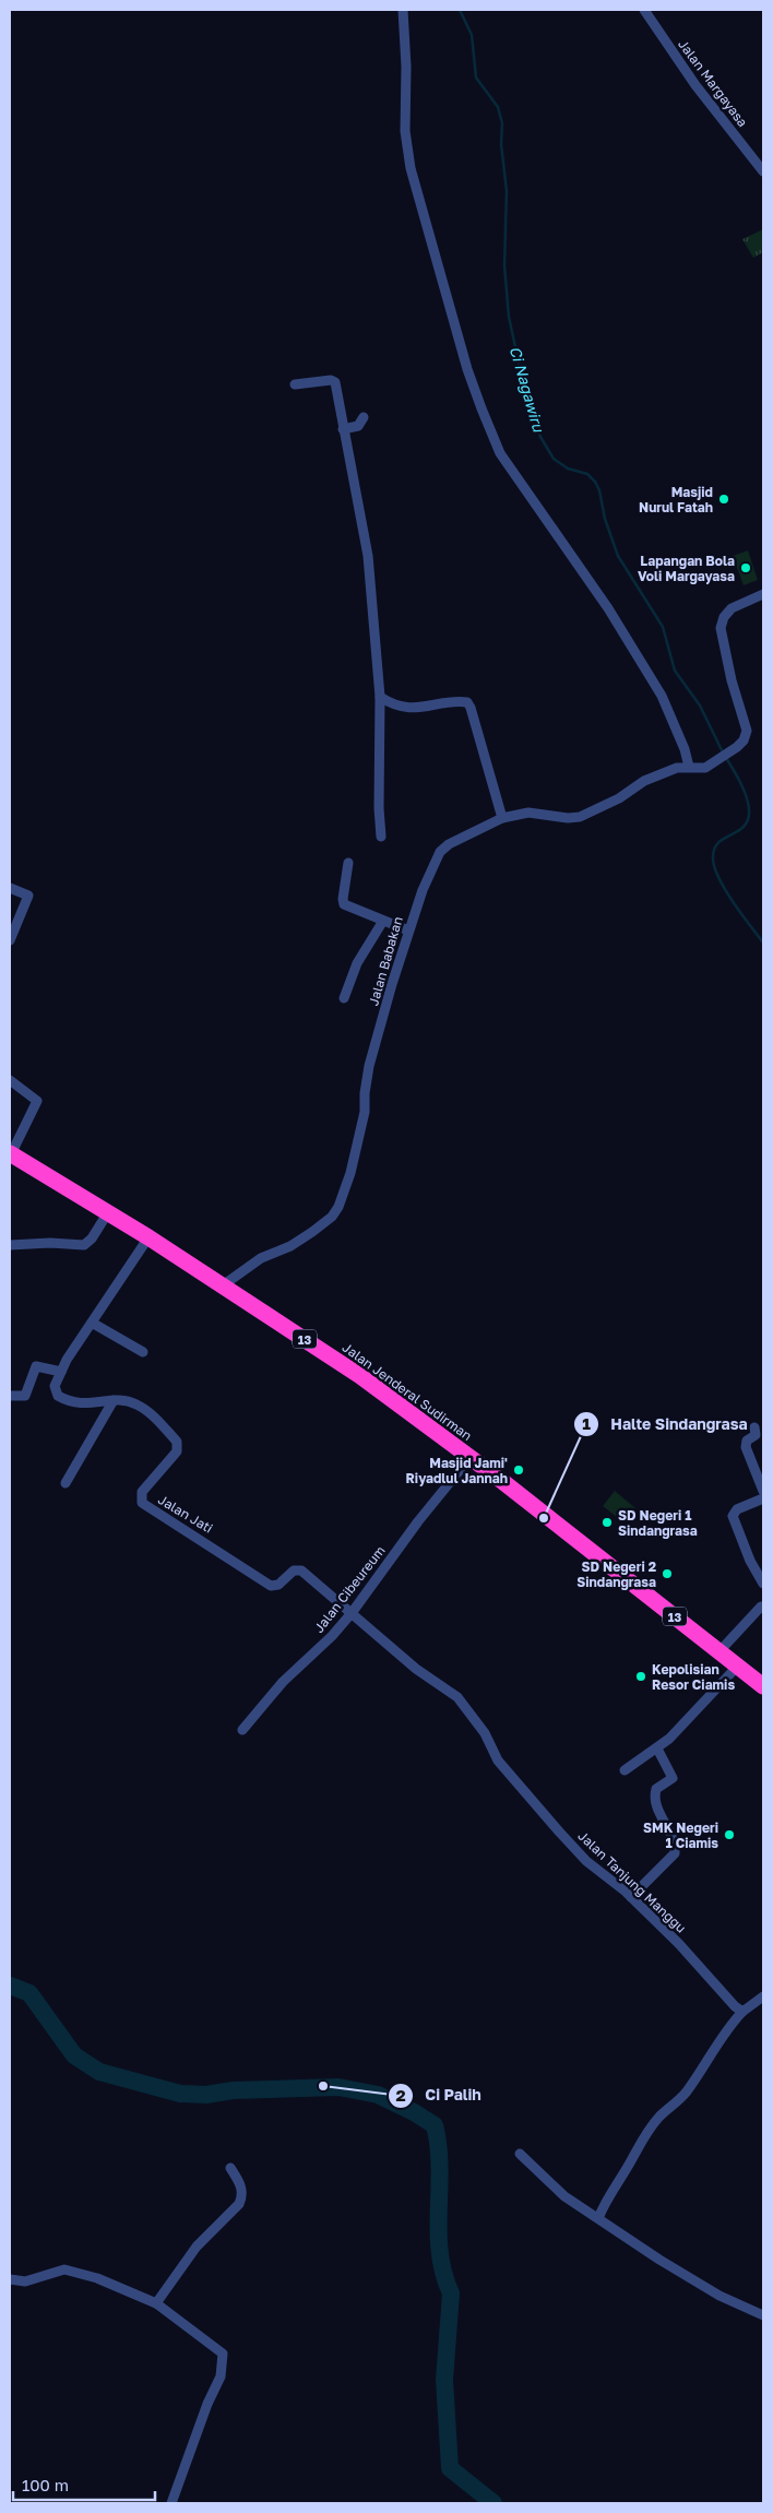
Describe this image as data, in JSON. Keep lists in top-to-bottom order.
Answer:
{
  "streets": {
    "highway": ["13", "Jalan Jenderal Sudirman"],
    "street": [
      "Jalan Margayasa",
      "Jalan Babakan",
      "Jalan Jati",
      "Jalan Cibeureum",
      "Jalan Tanjung Manggu"
    ]
  },
  "crossings": [
    ["Jalan Babakan", "Jalan Jenderal Sudirman"],
    ["Jalan Jenderal Sudirman", "Jalan Jati"],
    ["Jalan Jenderal Sudirman", "Jalan Cibeureum"],
    ["Jalan Jati", "Jalan Cibeureum"],
    ["Jalan Jati", "Jalan Tanjung Manggu"],
    ["Jalan Cibeureum", "Jalan Tanjung Manggu"]
  ],
  "water": ["Ci Nagawiru"],
  "places": [
    "Masjid Nurul Fatah",
    "Lapangan Bola Voli Margayasa",
    "Masjid Jami' Riyadlul Jannah",
    "Halte Sindangrasa",
    "SD Negeri 1 Sindangrasa",
    "SD Negeri 2 Sindangrasa",
    "Kepolisian Resor Ciamis",
    "SMK Negeri 1 Ciamis",
    "Ci Palih"
  ],
  "scale_bar": "100 m"
}
